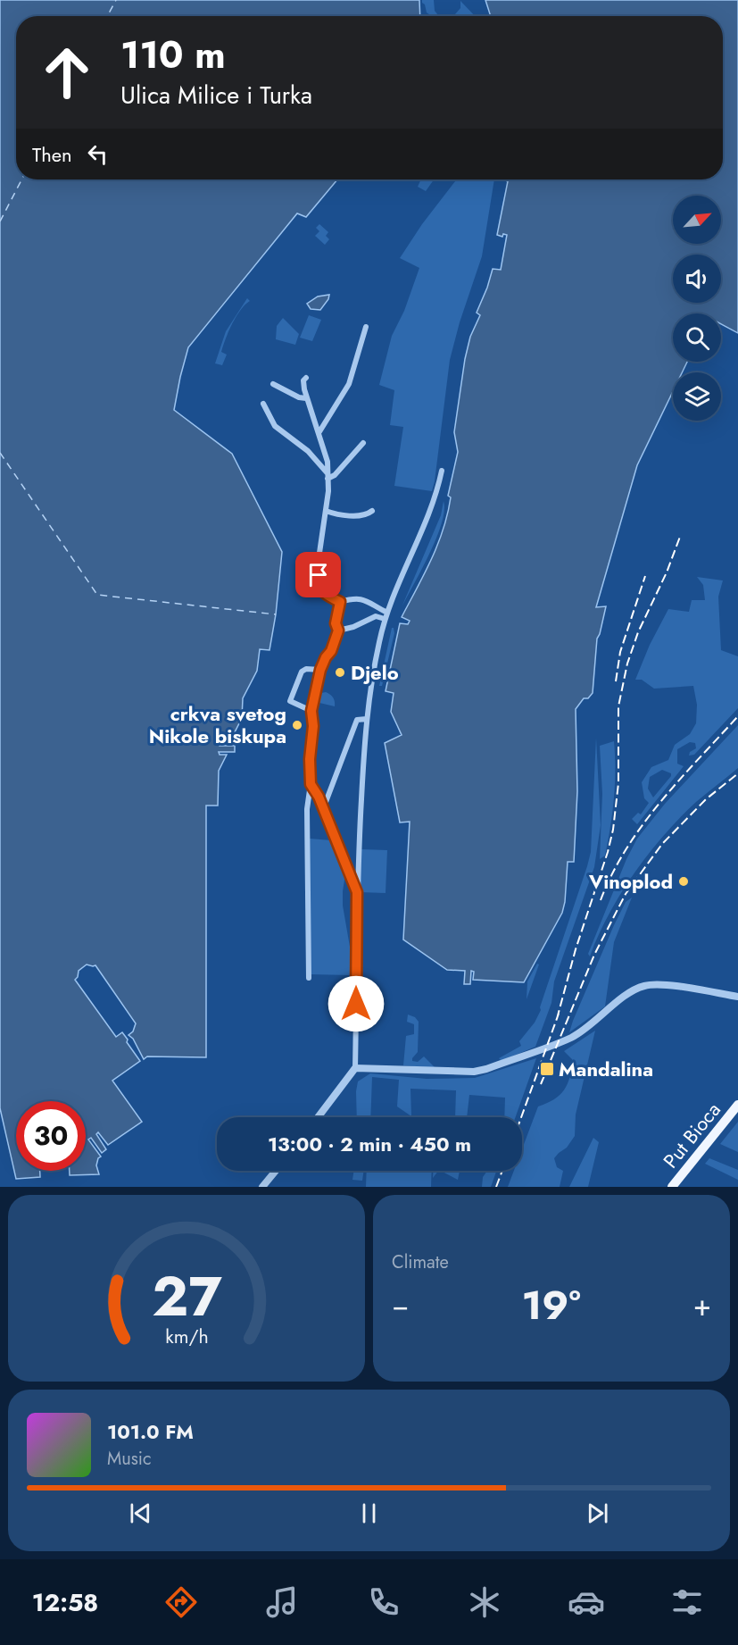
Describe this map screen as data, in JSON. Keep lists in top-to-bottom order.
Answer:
{
  "streets": {
    "main road": ["Put Bioca"]
  },
  "places": {
    "other": ["Djelo", "crkva svetog Nikole biskupa", "Vinoplod"],
    "transit": ["Mandalina"]
  },
  "north": "top right",
  "page": {
    "turn": ["110 m", "Ulica Milice i Turka"],
    "then": "Then",
    "limit": "30",
    "trip": "13:00 · 2 min · 450 m",
    "tile": "Climate",
    "heat": ["−", "19°", "+"],
    "song": ["101.0 FM", "Music"],
    "tabs": "12:58",
    "gauge": ["27", "km/h"]
  }
}
